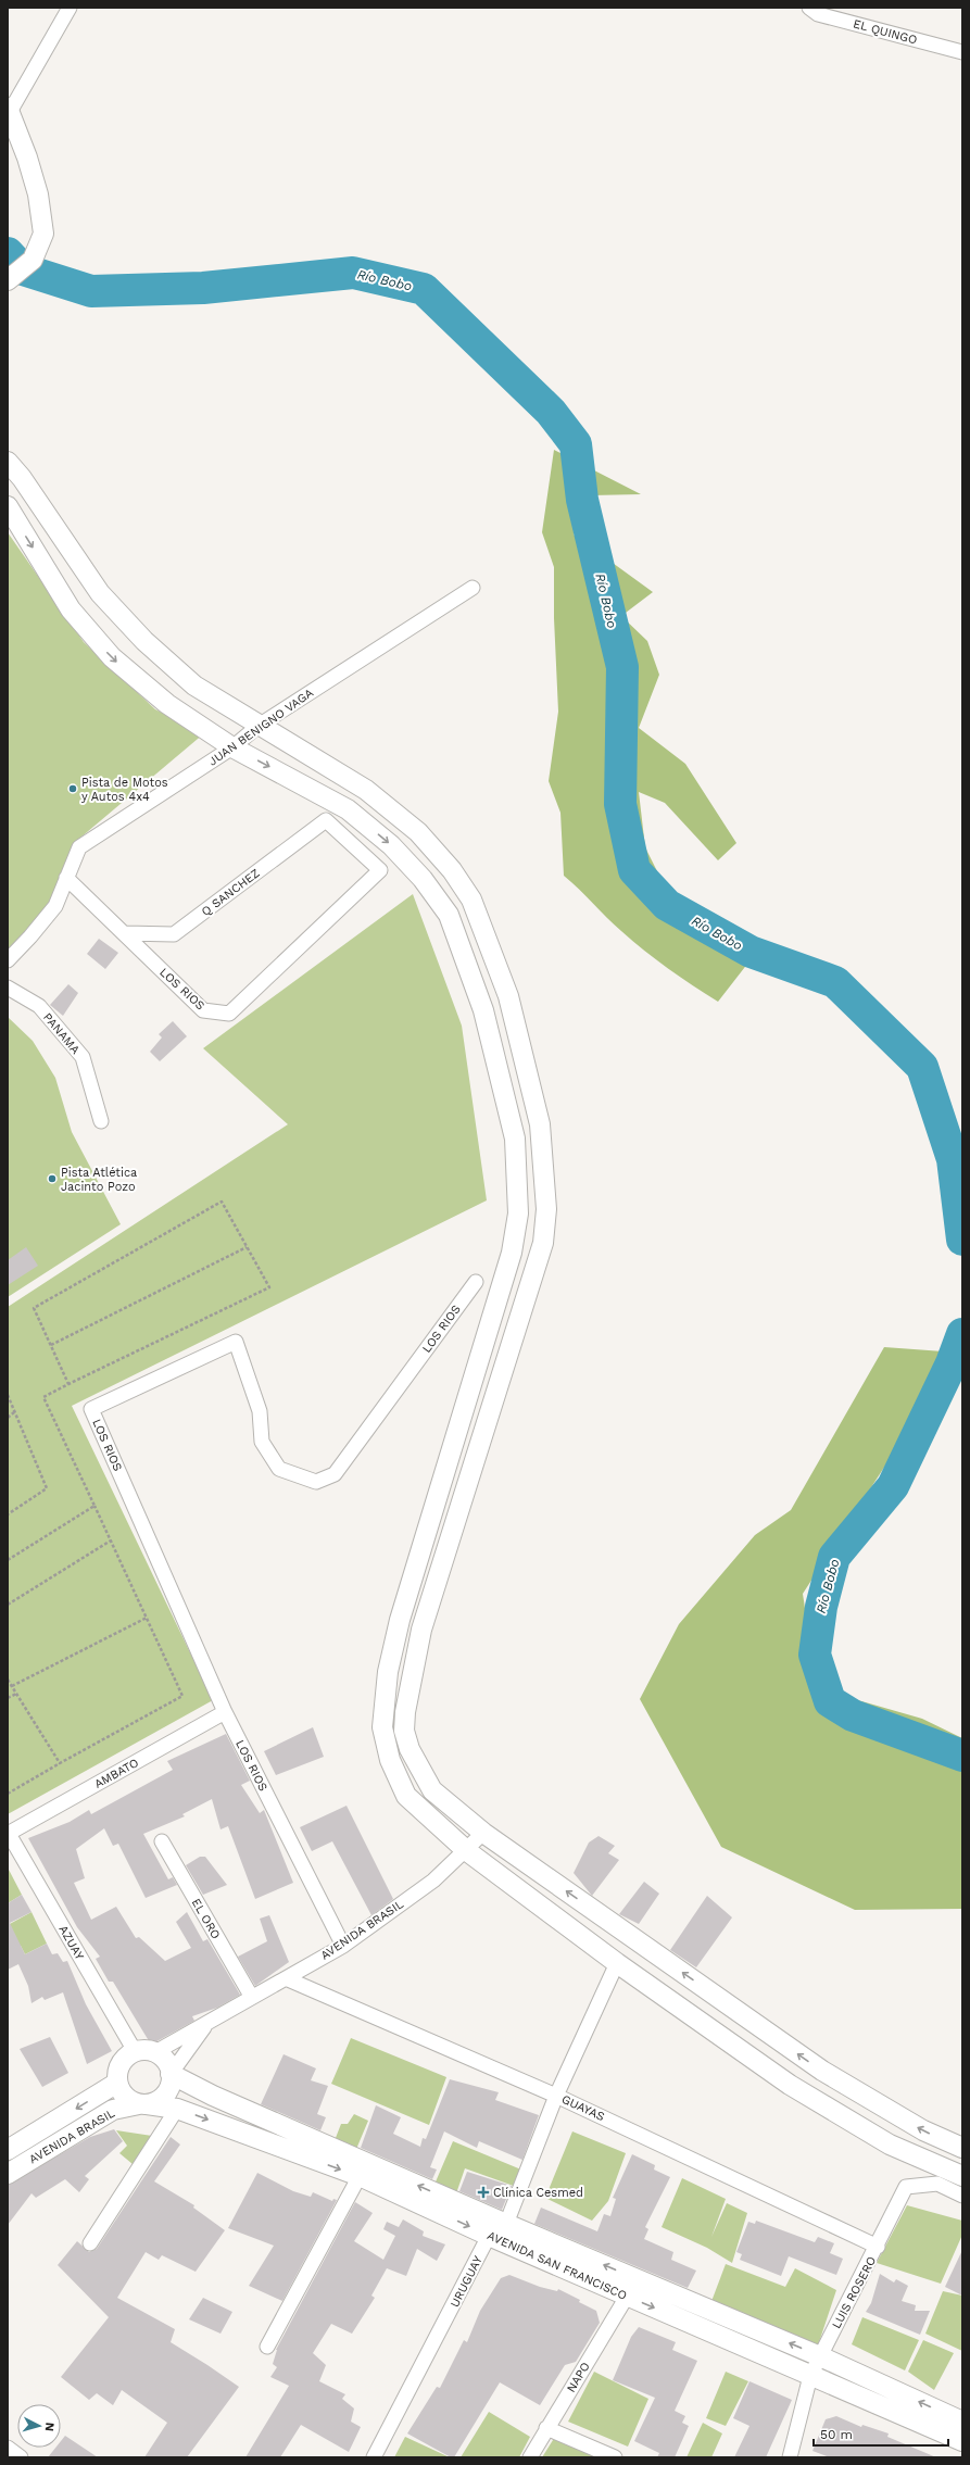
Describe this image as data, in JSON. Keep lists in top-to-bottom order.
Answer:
{
  "streets": {
    "main road": ["AVENIDA BRASIL", "AVENIDA SAN FRANCISCO"],
    "street": [
      "EL QUINGO",
      "JUAN BENIGNO VAGA",
      "Q SANCHEZ",
      "LOS RIOS",
      "PANAMA",
      "AMBATO",
      "EL ORO",
      "AZUAY",
      "GUAYAS",
      "URUGUAY",
      "LUIS ROSERO",
      "NAPO"
    ]
  },
  "crossings": [
    ["JUAN BENIGNO VAGA", "LOS RIOS"],
    ["Q SANCHEZ", "LOS RIOS"],
    ["LOS RIOS", "AMBATO"],
    ["LOS RIOS", "AVENIDA BRASIL"],
    ["AMBATO", "AZUAY"],
    ["EL ORO", "AVENIDA BRASIL"],
    ["AVENIDA BRASIL", "AZUAY"],
    ["AVENIDA BRASIL", "GUAYAS"],
    ["AVENIDA BRASIL", "AVENIDA SAN FRANCISCO"],
    ["AZUAY", "AVENIDA SAN FRANCISCO"],
    ["GUAYAS", "LUIS ROSERO"],
    ["AVENIDA SAN FRANCISCO", "URUGUAY"],
    ["AVENIDA SAN FRANCISCO", "LUIS ROSERO"],
    ["AVENIDA SAN FRANCISCO", "NAPO"]
  ],
  "water": ["Río Bobo"],
  "places": {
    "other": ["Pista de Motos y Autos 4x4", "Pista Atlética Jacinto Pozo"],
    "health": ["Clínica Cesmed"]
  },
  "scale_bar": "50 m",
  "north": "right"
}
